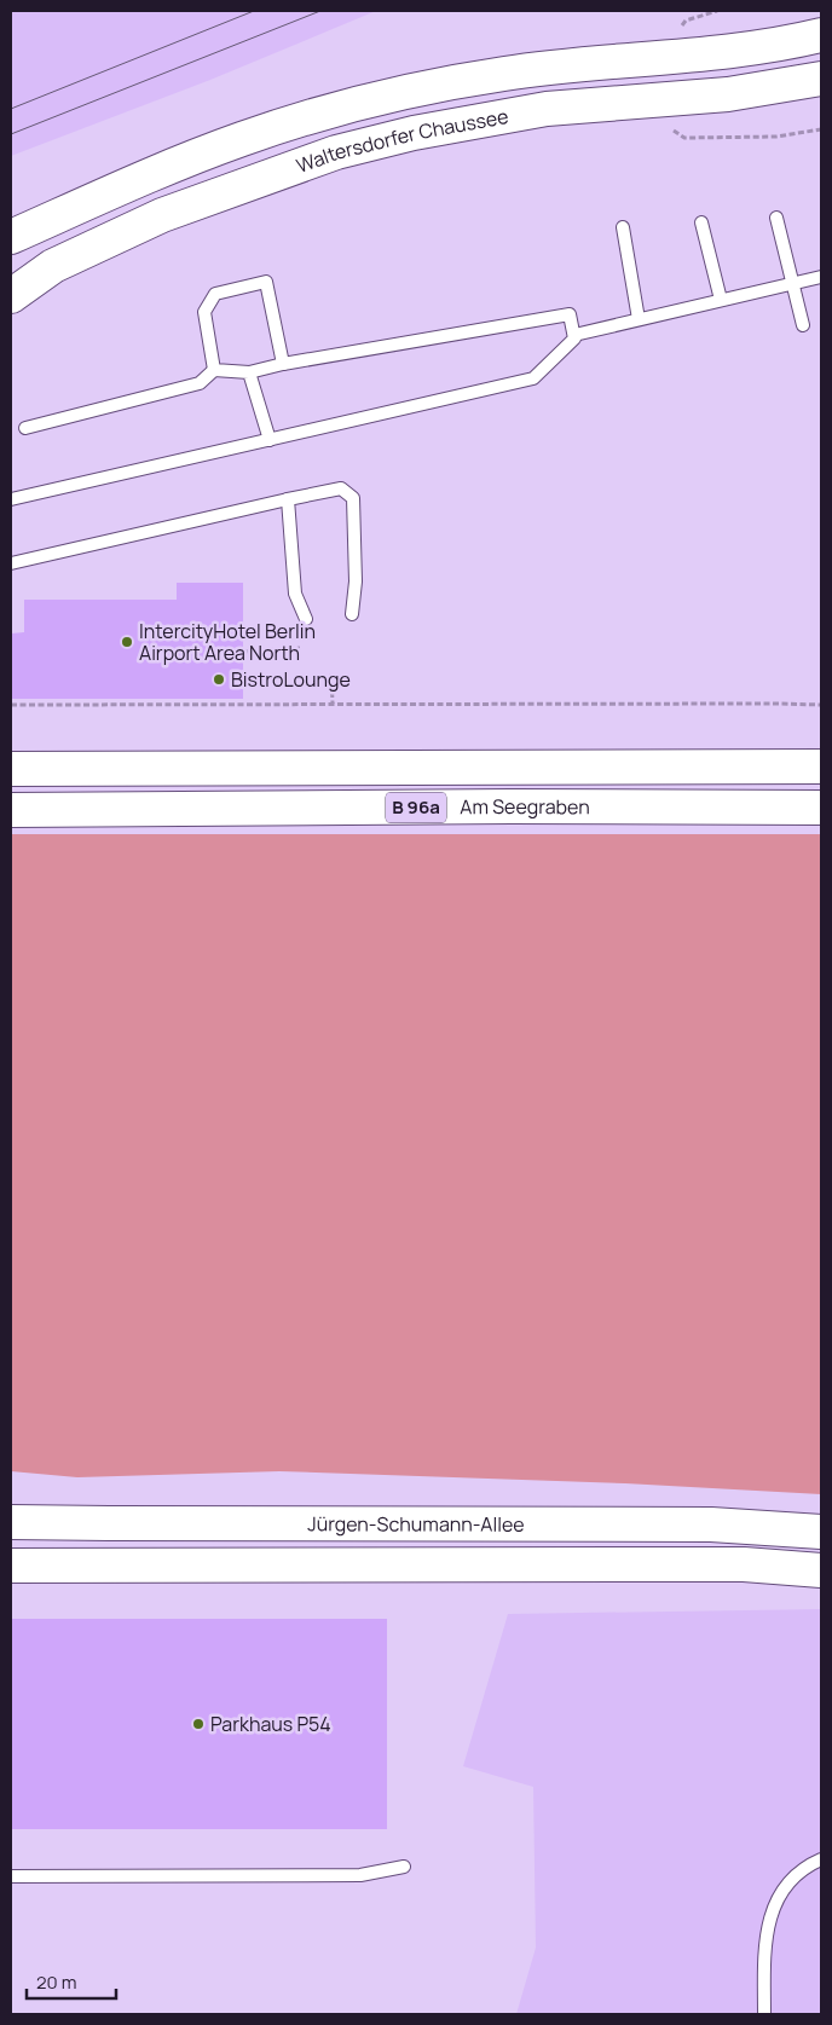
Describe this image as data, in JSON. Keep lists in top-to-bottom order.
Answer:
{
  "streets": {
    "main road": [
      "Waltersdorfer Chaussee",
      "Am Seegraben",
      "B 96a",
      "Jürgen-Schumann-Allee"
    ]
  },
  "places": ["IntercityHotel Berlin Airport Area North", "BistroLounge", "Parkhaus P54"],
  "scale_bar": "20 m"
}
